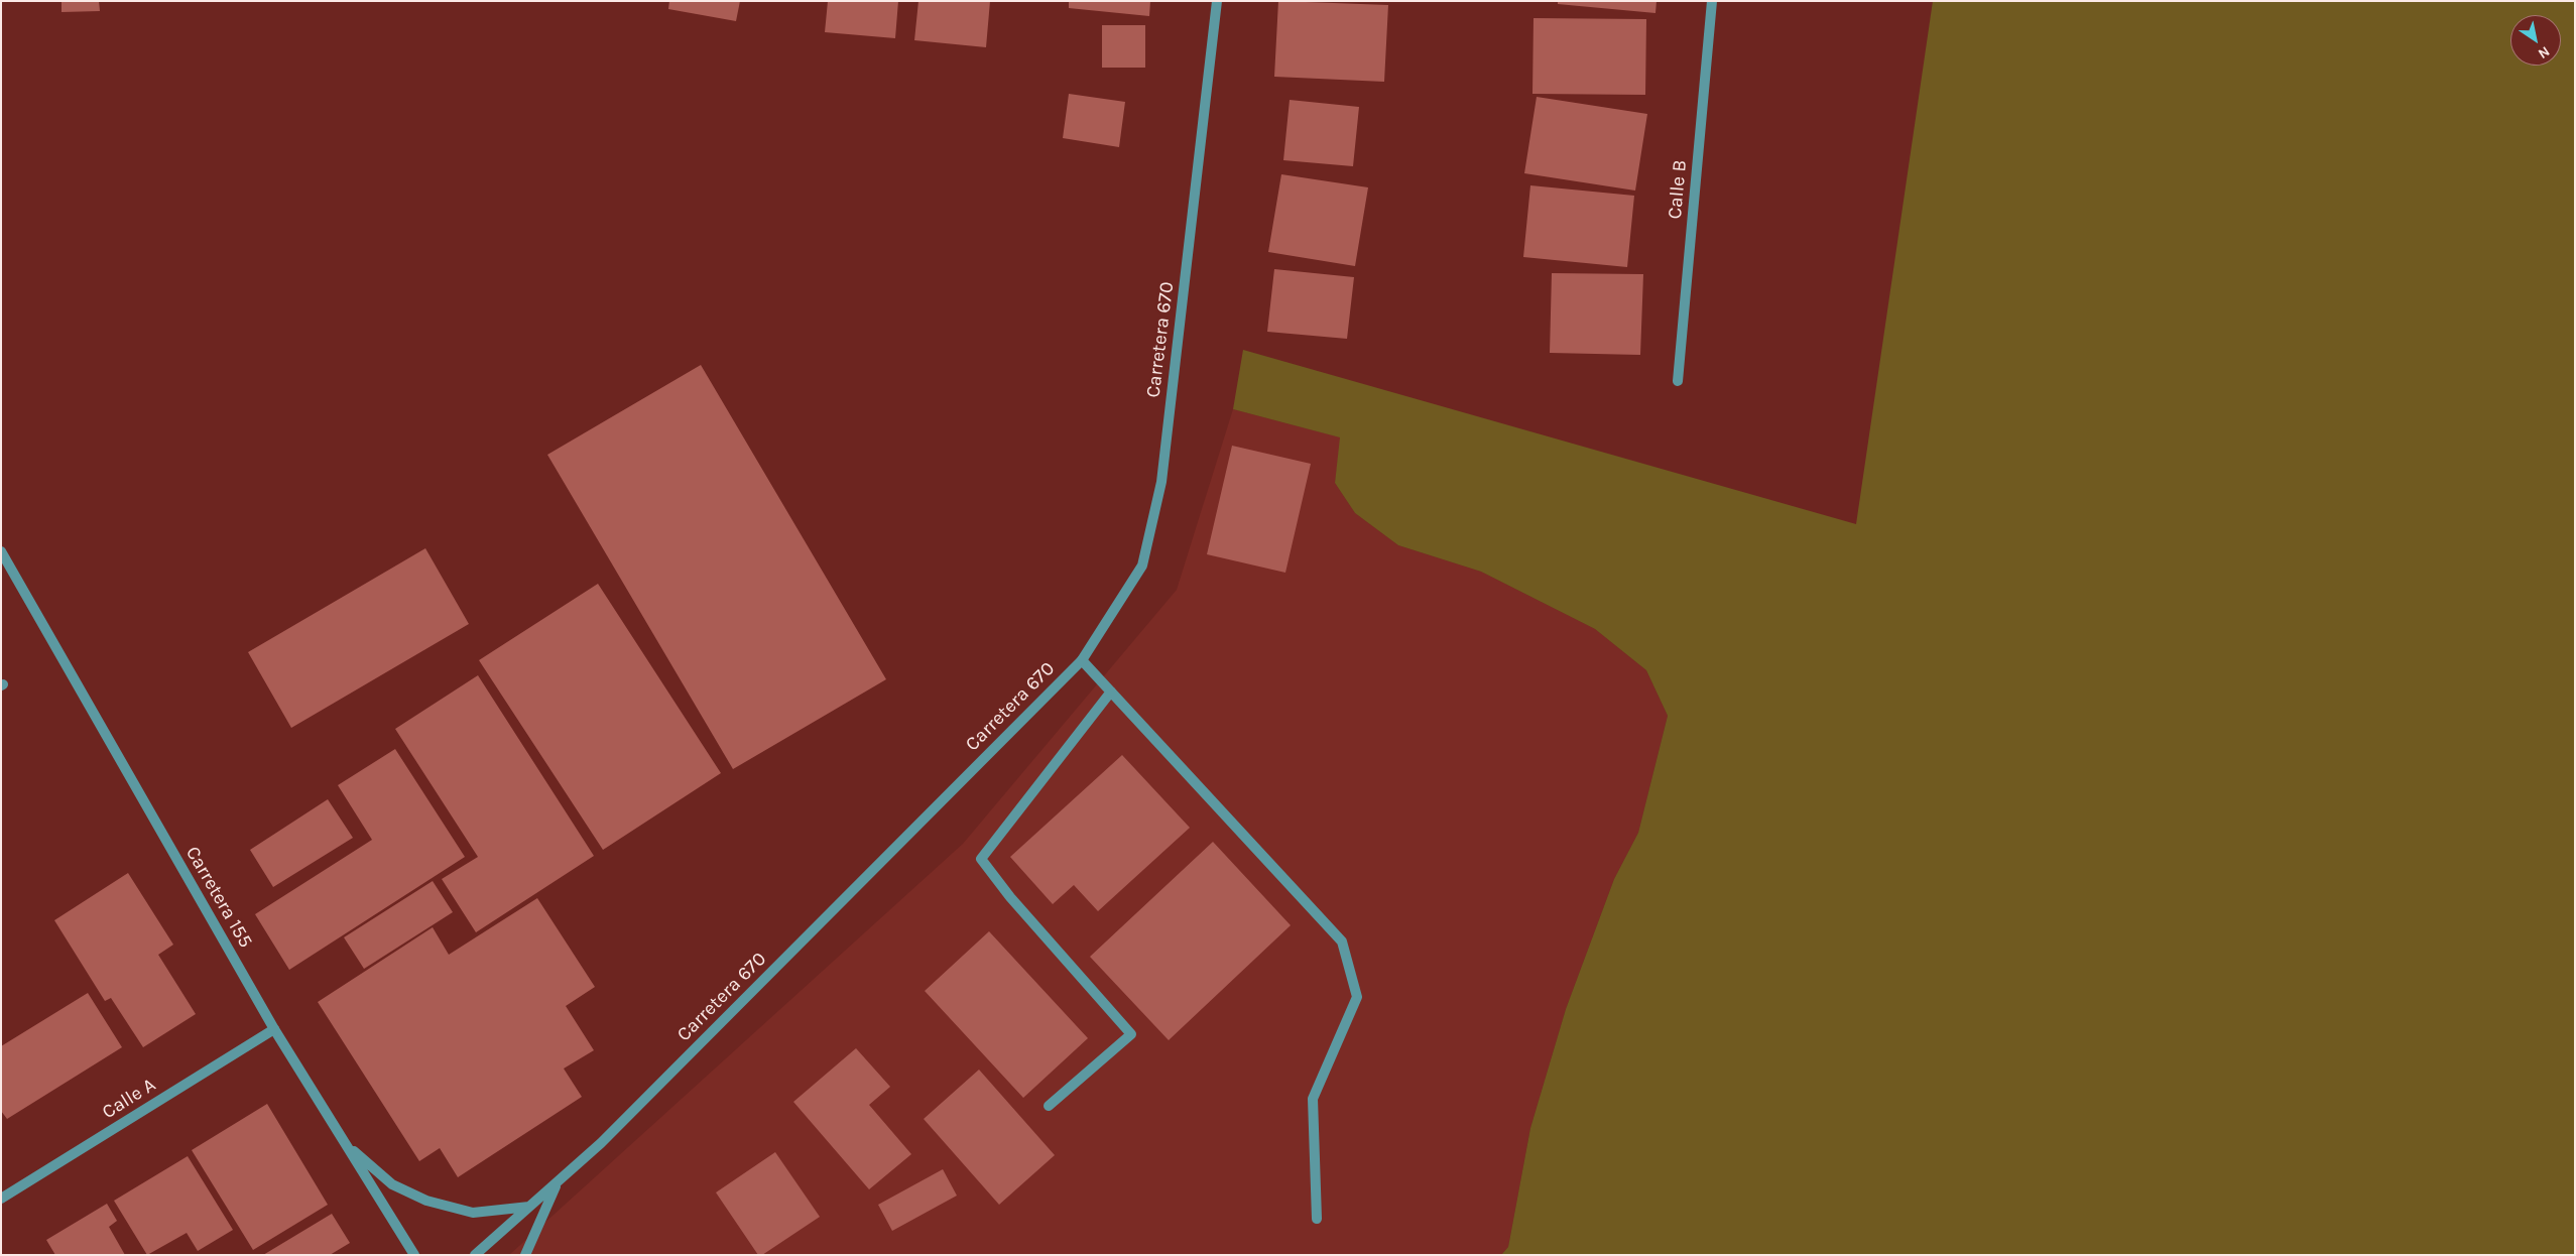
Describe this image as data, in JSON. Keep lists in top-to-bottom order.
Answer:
{
  "streets": {
    "street": [
      "Calle B",
      "Carretera 670",
      "Carretera 155",
      "Calle A"
    ]
  },
  "crossings": [
    ["Carretera 155", "Calle A"]
  ],
  "north": "bottom right"
}
